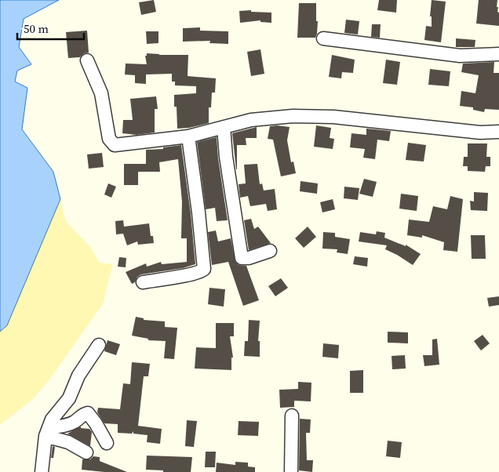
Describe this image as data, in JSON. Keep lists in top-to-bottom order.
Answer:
{
  "scale_bar": "50 m"
}
